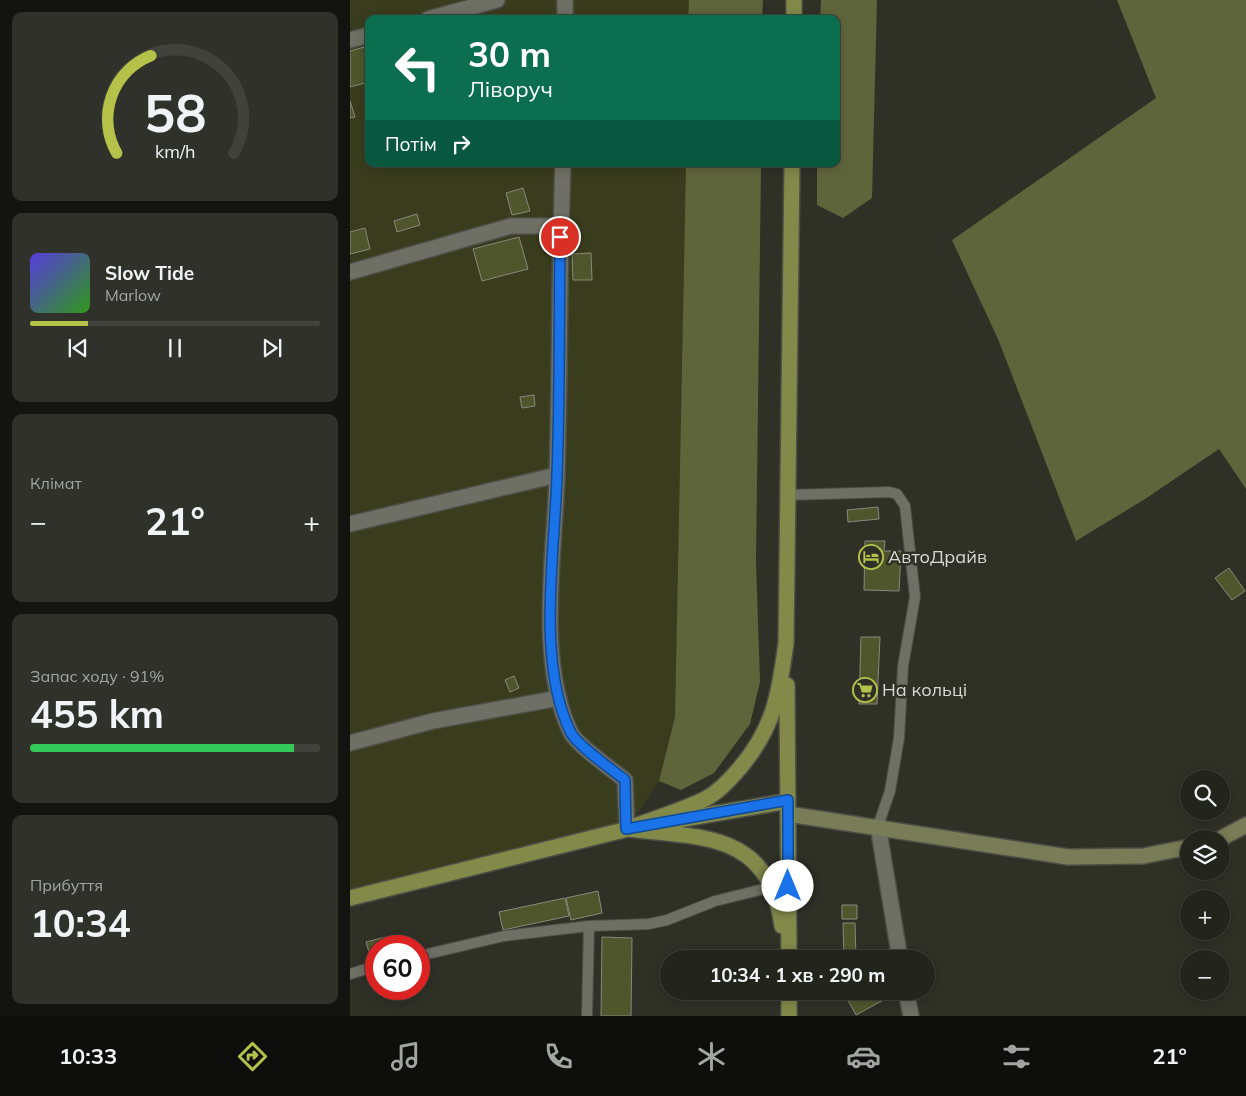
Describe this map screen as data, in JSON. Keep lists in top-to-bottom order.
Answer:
{
  "places": {
    "hotel": ["АвтоДрайв"],
    "supermarket": ["На кольці"]
  },
  "page": {
    "turn": ["30 m", "Ліворуч"],
    "then": "Потім",
    "song": ["Slow Tide", "Marlow"],
    "tile": [
      "Клімат",
      ["Запас ходу · 91%", "455 km"],
      ["Прибуття", "10:34"]
    ],
    "heat": ["−", "21°", "+"],
    "map_buttons": ["+", "−"],
    "limit": "60",
    "trip": "10:34 · 1 хв · 290 m",
    "tabs": ["10:33", "21°"],
    "gauge": ["58", "km/h"]
  }
}
